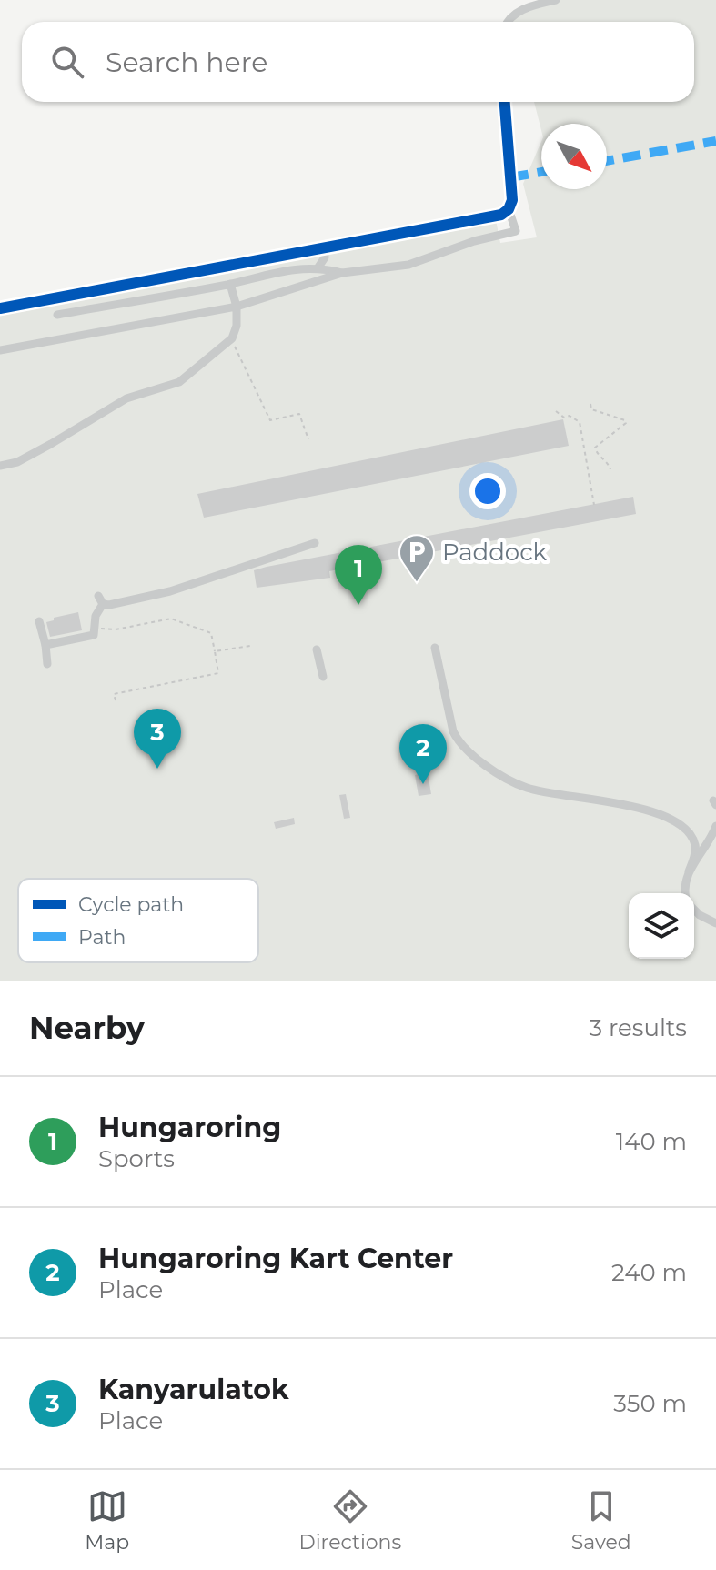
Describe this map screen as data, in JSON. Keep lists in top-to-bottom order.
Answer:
{
  "places": {
    "parking": ["Paddock"]
  },
  "legend": ["Cycle path", "Path"],
  "north": "bottom right",
  "page": {
    "search": "Search here",
    "pins": ["1", "3", "2"],
    "heading": ["Nearby", "3 results"],
    "list": [
      {
        "mark": "1",
        "name": "Hungaroring",
        "note": "Sports",
        "value": "140 m"
      },
      {
        "mark": "2",
        "name": "Hungaroring Kart Center",
        "note": "Place",
        "value": "240 m"
      },
      {
        "mark": "3",
        "name": "Kanyarulatok",
        "note": "Place",
        "value": "350 m"
      }
    ],
    "nav": ["Map", "Directions", "Saved"]
  }
}
